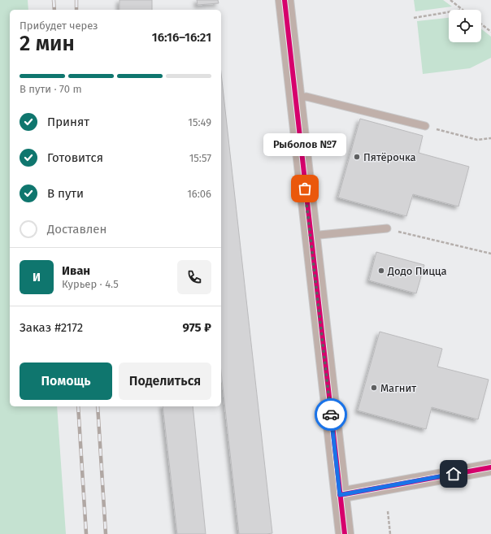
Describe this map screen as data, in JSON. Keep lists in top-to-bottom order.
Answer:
{
  "places": [
    "Пятёрочка",
    "Рыболов №7",
    "Додо Пицца",
    "Магнит"
  ],
  "page": {
    "heading": ["2 мин", "Прибудет через", "16:16–16:21"],
    "panel": [
      "Иван",
      "Курьер · 4.5",
      "Заказ #2172",
      "975 ₽"
    ],
    "bar": "В пути · 70 m",
    "list": [
      ["Принят", "15:49"],
      ["Готовится", "15:57"],
      ["В пути", "16:06"],
      "Доставлен"
    ],
    "bubble": "Рыболов №7",
    "round": "И",
    "buttons": ["Помощь", "Поделиться"]
  }
}
